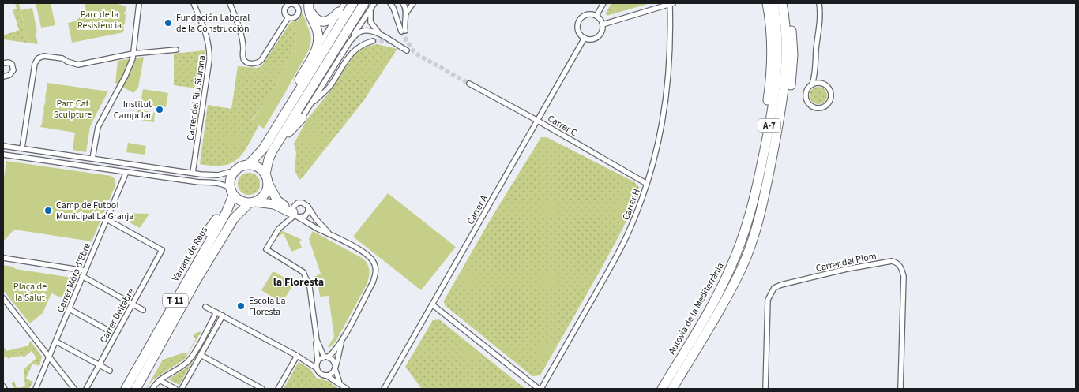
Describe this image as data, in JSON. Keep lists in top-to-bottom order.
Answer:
{
  "streets": {
    "highway": [
      "A-7",
      "Variant de Reus",
      "T-11",
      "Autovia de la Mediterrània"
    ],
    "street": [
      "Carrer del Riu Siurana",
      "Carrer C",
      "Carrer H",
      "Carrer A",
      "Carrer del Plom",
      "Carrer Móra d'Ebre",
      "Carrer Deltebre"
    ]
  },
  "crossings": [
    ["Carrer C", "Carrer H"],
    ["Carrer C", "Carrer A"],
    ["Variant de Reus", "T-11"],
    ["Carrer Móra d'Ebre", "Carrer Deltebre"]
  ],
  "districts": ["la Floresta"],
  "parks": ["Parc de la Resistència", "Parc Cat Sculpture", "Plaça de la Salut"],
  "places": [
    "Fundación Laboral de la Construcción",
    "Institut Campclar",
    "Camp de Futbol Municipal La Granja",
    "Escola La Floresta"
  ]
}
